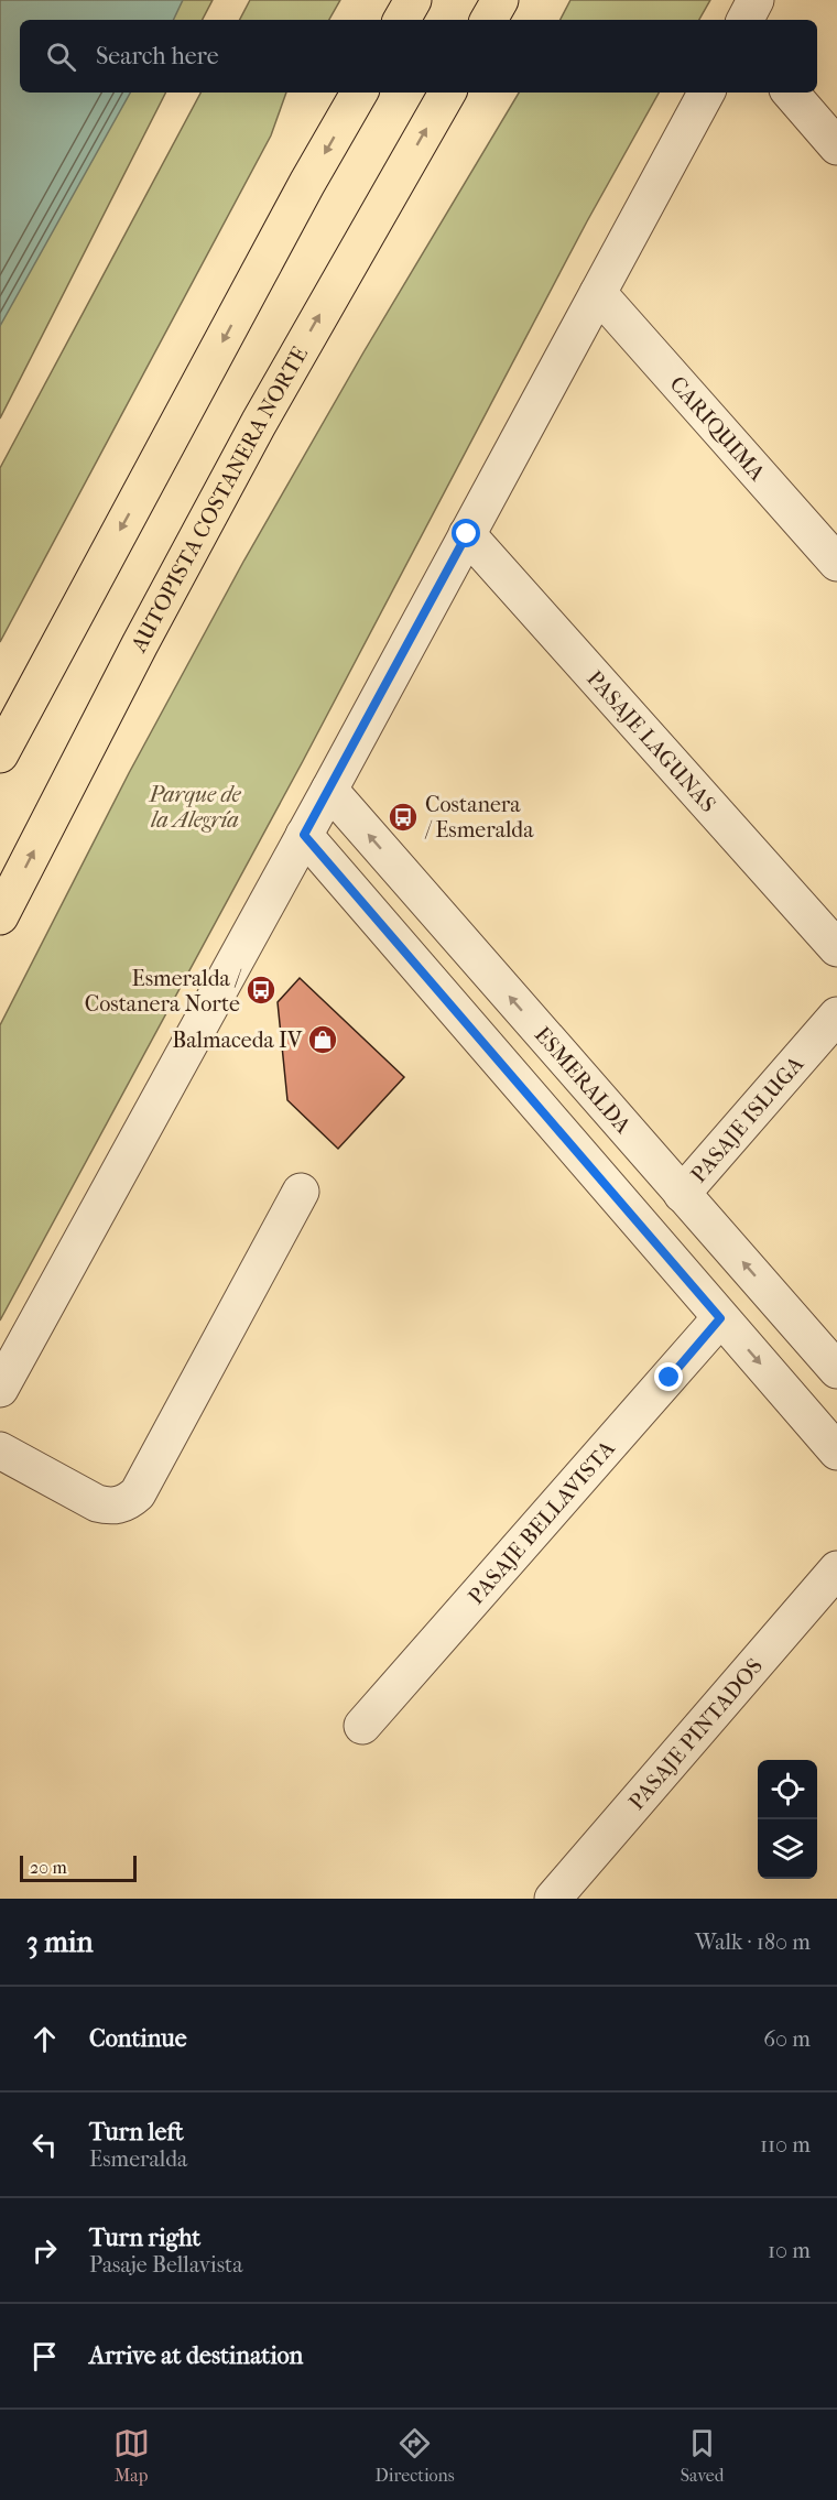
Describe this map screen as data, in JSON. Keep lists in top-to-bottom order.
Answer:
{
  "streets": {
    "highway": ["AUTOPISTA COSTANERA NORTE"],
    "street": [
      "CARIQUIMA",
      "PASAJE LAGUNAS",
      "ESMERALDA",
      "PASAJE ISLUGA",
      "PASAJE BELLAVISTA",
      "PASAJE PINTADOS"
    ]
  },
  "crossings": [
    ["ESMERALDA", "PASAJE ISLUGA"]
  ],
  "parks": ["Parque de la Alegría"],
  "places": {
    "bus stop": ["Costanera / Esmeralda", "Esmeralda / Costanera Norte"],
    "shop": ["Balmaceda IV"]
  },
  "scale_bar": "20 m",
  "page": {
    "search": "Search here",
    "scale": "20 m",
    "heading": ["3 min", "Walk · 180 m"],
    "list": [
      ["Continue", "60 m"],
      ["Turn left", "Esmeralda", "110 m"],
      ["Turn right", "Pasaje Bellavista", "10 m"],
      "Arrive at destination"
    ],
    "nav": ["Map", "Directions", "Saved"]
  }
}
